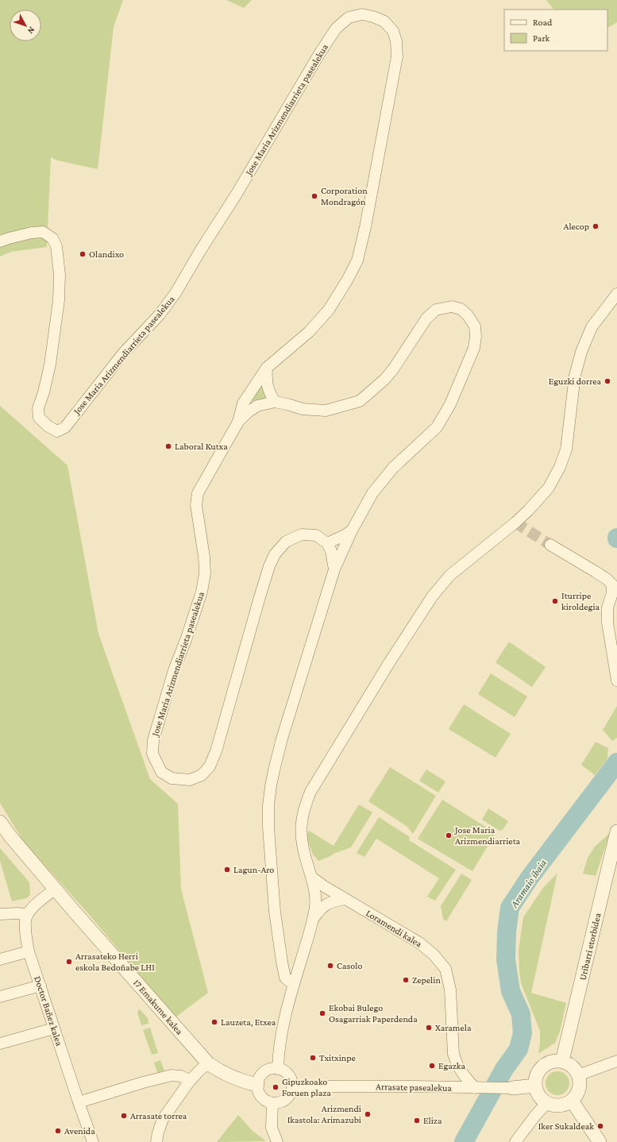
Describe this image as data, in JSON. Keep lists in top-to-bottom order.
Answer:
{
  "streets": {
    "street": [
      "Jose Maria Arizmendiarrieta pasealekua",
      "Loramendi kalea",
      "Uribarri etorbidea",
      "17 Emakume kalea",
      "Doctor Bañez kalea",
      "Arrasate pasealekua"
    ]
  },
  "crossings": [
    ["Loramendi kalea", "Arrasate pasealekua"],
    ["Uribarri etorbidea", "Arrasate pasealekua"],
    ["17 Emakume kalea", "Arrasate pasealekua"]
  ],
  "water": ["Aramaio ibaia"],
  "places": [
    "Corporation Mondragón",
    "Alecop",
    "Olandixo",
    "Eguzki dorrea",
    "Laboral Kutxa",
    "Iturripe kiroldegia",
    "Jose Maria Arizmendiarrieta",
    "Lagun-Aro",
    "Arrasateko Herri eskola Bedoñabe LHI",
    "Casolo",
    "Zepelin",
    "Ekobai Bulego Osagarriak Paperdenda",
    "Lauzeta, Etxea",
    "Xaramela",
    "Txitxinpe",
    "Egazka",
    "Gipuzkoako Foruen plaza",
    "Arizmendi Ikastola: Arimazubi",
    "Arrasate torrea",
    "Eliza",
    "Iker Sukaldeak",
    "Avenida"
  ],
  "legend": ["Road", "Park"],
  "north": "bottom right"
}
